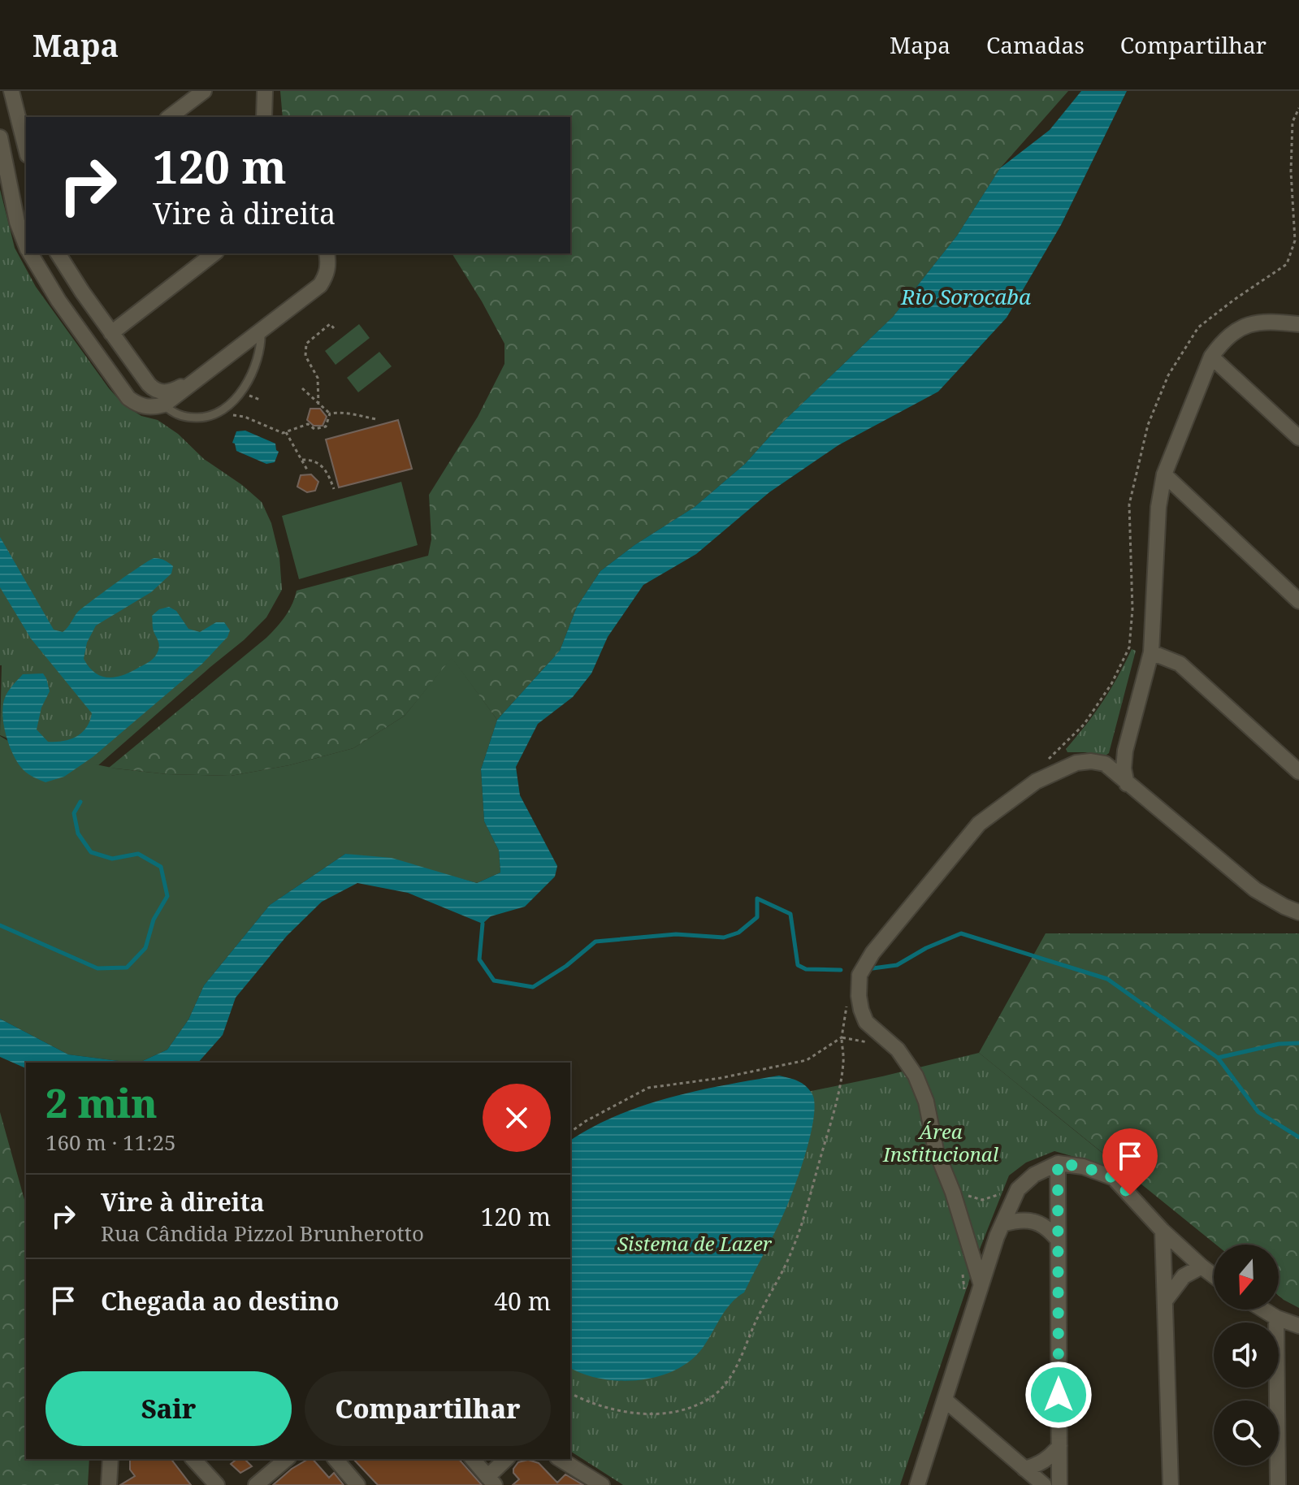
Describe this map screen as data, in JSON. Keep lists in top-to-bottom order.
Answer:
{
  "water": ["Rio Sorocaba"],
  "parks": ["Área Institucional", "Sistema de Lazer"],
  "north": "bottom",
  "page": {
    "header": "Mapa",
    "nav": ["Mapa", "Camadas", "Compartilhar"],
    "turn": ["120 m", "Vire à direita"],
    "heading": ["2 min", "160 m · 11:25"],
    "list": [
      {
        "name": "Vire à direita",
        "note": "Rua Cândida Pizzol Brunherotto",
        "value": "120 m"
      },
      {
        "name": "Chegada ao destino",
        "value": "40 m"
      }
    ],
    "buttons": ["Sair", "Compartilhar"]
  }
}
